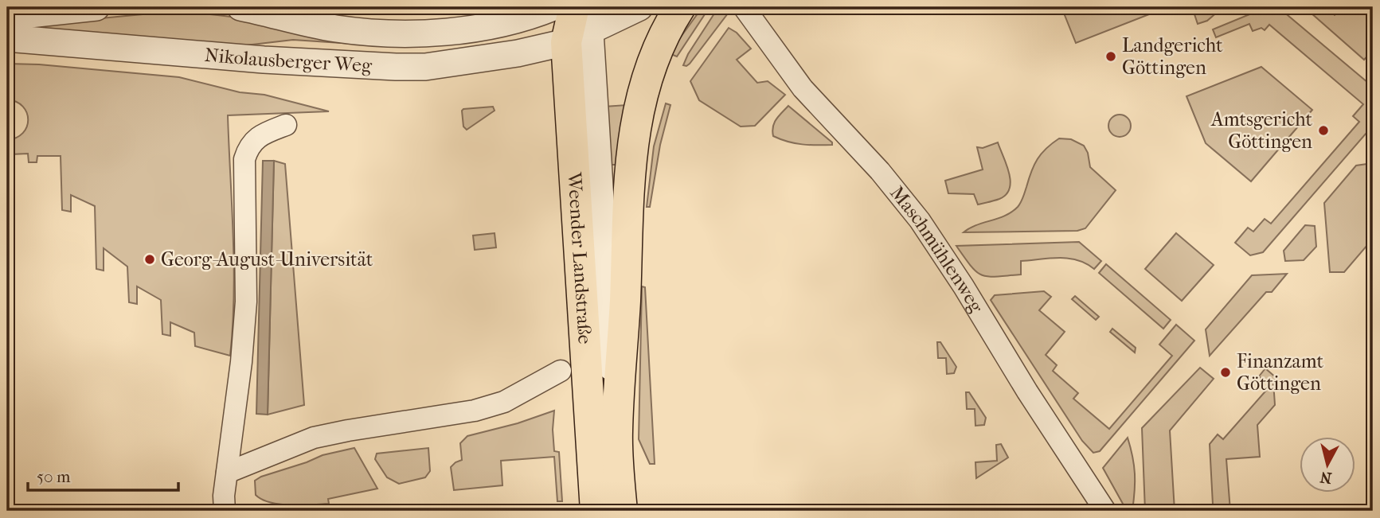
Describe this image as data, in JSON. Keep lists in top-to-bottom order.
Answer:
{
  "streets": {
    "main road": ["Weender Landstraße"],
    "street": ["Nikolausberger Weg", "Maschmühlenweg"]
  },
  "crossings": [
    ["Nikolausberger Weg", "Weender Landstraße"]
  ],
  "places": [
    "Landgericht Göttingen",
    "Amtsgericht Göttingen",
    "Georg-August-Universität",
    "Finanzamt Göttingen"
  ],
  "scale_bar": "50 m",
  "north": "bottom"
}
